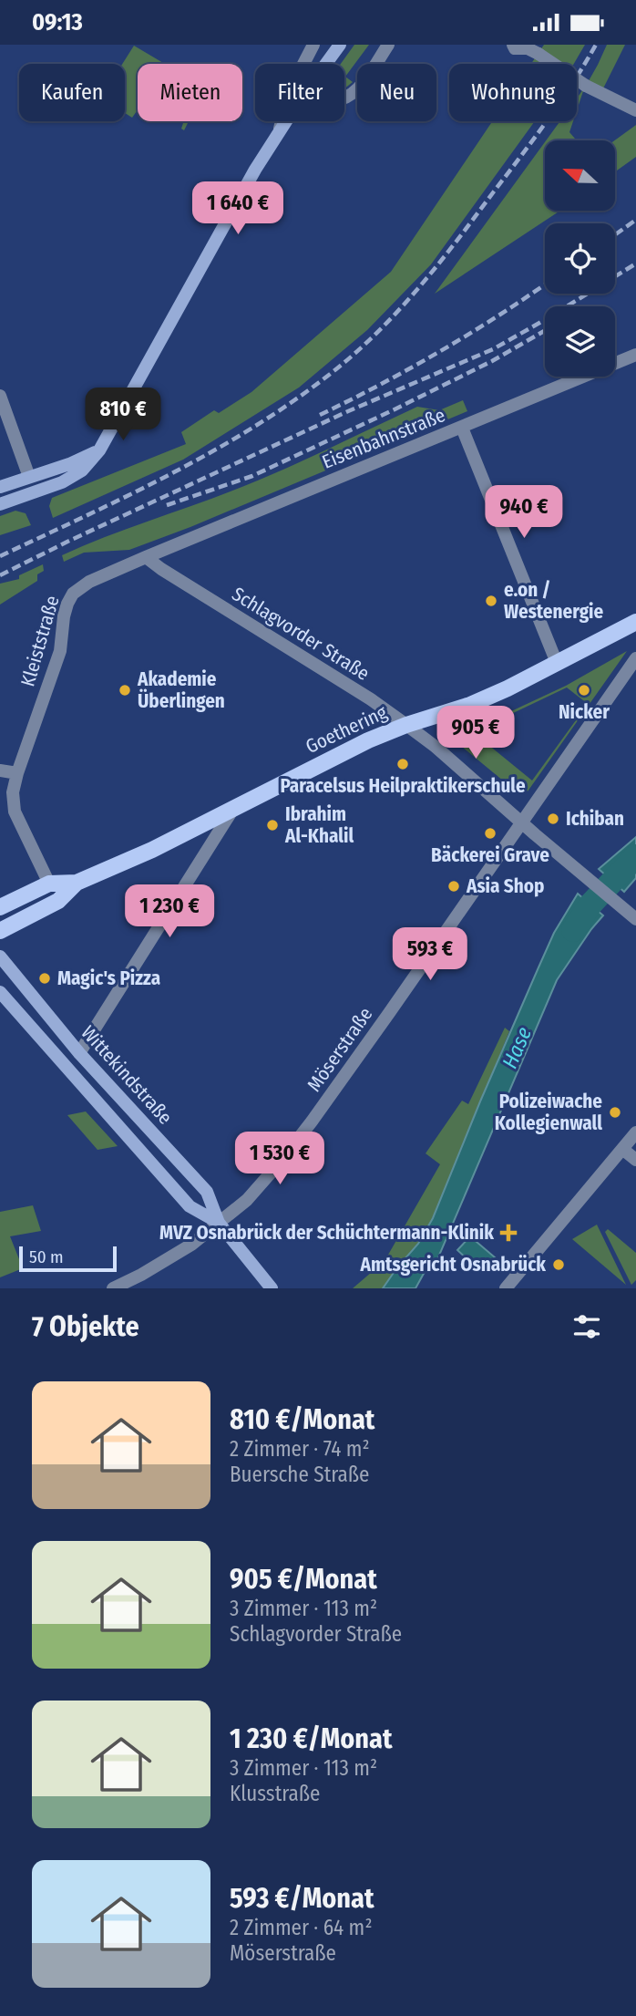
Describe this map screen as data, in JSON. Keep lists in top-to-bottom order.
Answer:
{
  "streets": {
    "main road": ["Goethering"],
    "street": [
      "Eisenbahnstraße",
      "Schlagvorder Straße",
      "Kleiststraße",
      "Möserstraße",
      "Wittekindstraße"
    ]
  },
  "crossings": [
    ["Eisenbahnstraße", "Schlagvorder Straße"],
    ["Eisenbahnstraße", "Kleiststraße"],
    ["Schlagvorder Straße", "Kleiststraße"],
    ["Schlagvorder Straße", "Goethering"],
    ["Schlagvorder Straße", "Möserstraße"],
    ["Kleiststraße", "Goethering"],
    ["Möserstraße", "Wittekindstraße"]
  ],
  "water": ["Hase"],
  "places": {
    "other": [
      "e.on / Westenergie",
      "Akademie Überlingen",
      "Nicker",
      "Paracelsus Heilpraktikerschule",
      "Ichiban",
      "Ibrahim Al-Khalil",
      "Bäckerei Grave",
      "Asia Shop",
      "Magic's Pizza",
      "Polizeiwache Kollegienwall",
      "Amtsgericht Osnabrück"
    ],
    "health": ["MVZ Osnabrück der Schüchtermann-Klinik"]
  },
  "scale_bar": "50 m",
  "north": "left",
  "page": {
    "status": "09:13",
    "chip": [
      "Kaufen",
      "Mieten",
      "Filter",
      "Neu",
      "Wohnung"
    ],
    "price": [
      "1 640 €",
      "810 €",
      "940 €",
      "905 €",
      "1 230 €",
      "593 €",
      "1 530 €"
    ],
    "scale": "50 m",
    "heading": "7 Objekte",
    "list": [
      {
        "name": "810 €/Monat",
        "note": "2 Zimmer · 74 m² · Buersche Straße"
      },
      {
        "name": "905 €/Monat",
        "note": "3 Zimmer · 113 m² · Schlagvorder Straße"
      },
      {
        "name": "1 230 €/Monat",
        "note": "3 Zimmer · 113 m² · Klusstraße"
      },
      {
        "name": "593 €/Monat",
        "note": "2 Zimmer · 64 m² · Möserstraße"
      }
    ]
  }
}
